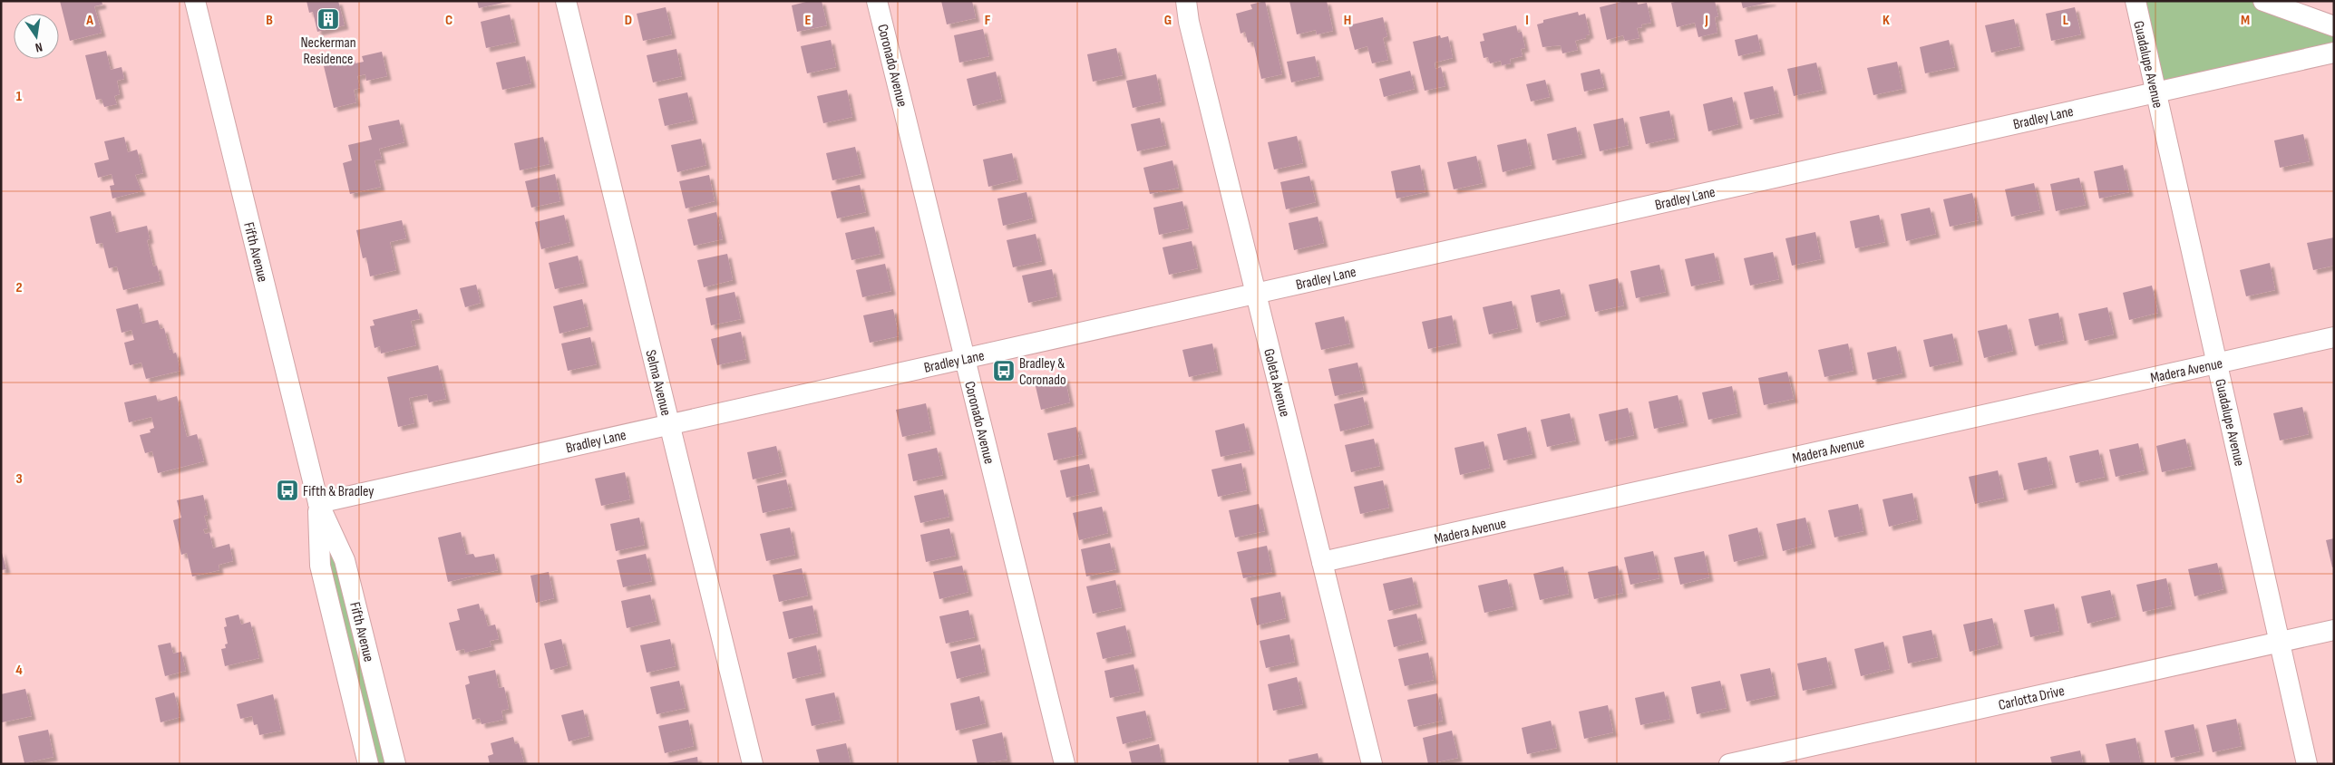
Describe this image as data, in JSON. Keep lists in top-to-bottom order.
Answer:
{
  "streets": {
    "street": [
      "Guadalupe Avenue",
      "Coronado Avenue",
      "Bradley Lane",
      "Fifth Avenue",
      "Madera Avenue",
      "Selma Avenue",
      "Goleta Avenue",
      "Carlotta Drive"
    ]
  },
  "crossings": [
    ["Guadalupe Avenue", "Bradley Lane"],
    ["Guadalupe Avenue", "Madera Avenue"],
    ["Guadalupe Avenue", "Carlotta Drive"],
    ["Coronado Avenue", "Bradley Lane"],
    ["Bradley Lane", "Fifth Avenue"],
    ["Bradley Lane", "Selma Avenue"],
    ["Bradley Lane", "Goleta Avenue"],
    ["Madera Avenue", "Goleta Avenue"]
  ],
  "places": {
    "building": ["Neckerman Residence"],
    "bus stop": ["Bradley & Coronado", "Fifth & Bradley"]
  },
  "north": "bottom",
  "grid": {
    "columns": [
      "A",
      "B",
      "C",
      "D",
      "E",
      "F",
      "G",
      "H",
      "I",
      "J",
      "K",
      "L",
      "M"
    ],
    "rows": [
      "1",
      "2",
      "3",
      "4"
    ]
  }
}
